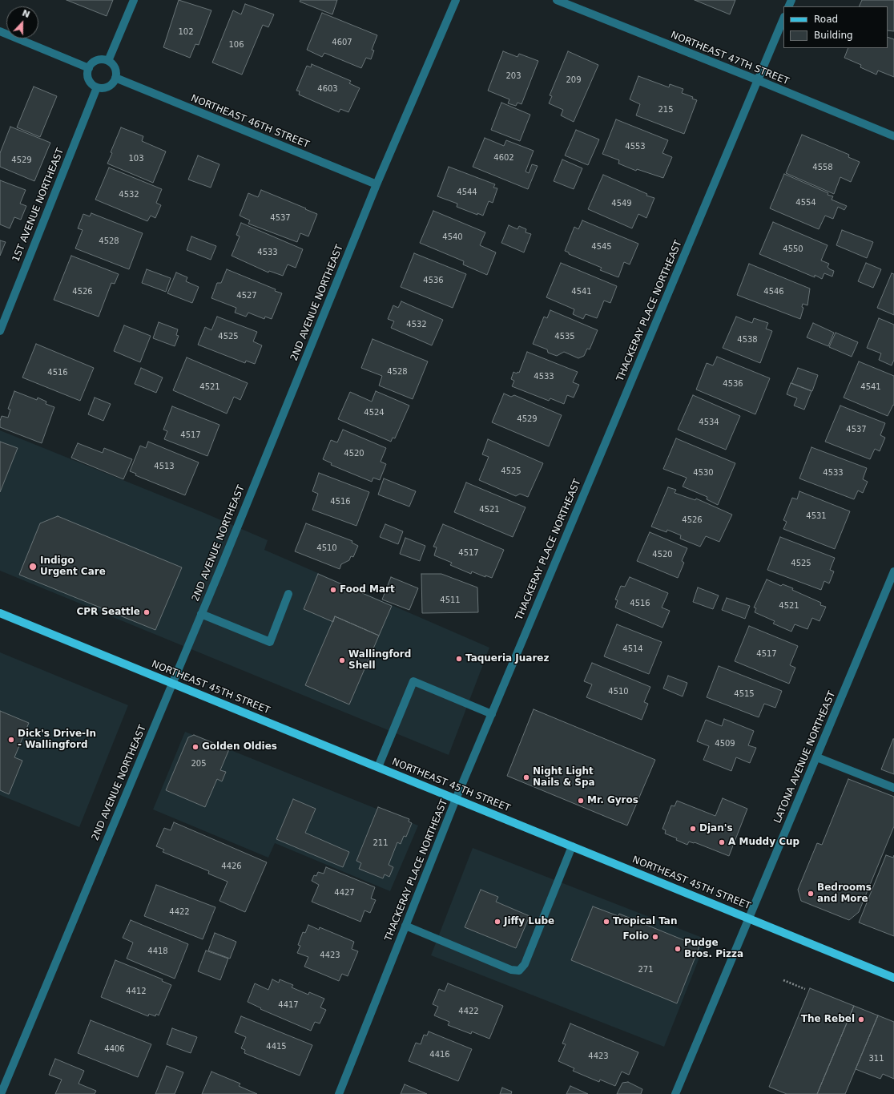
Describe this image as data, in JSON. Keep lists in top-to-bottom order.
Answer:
{
  "streets": {
    "main road": ["NORTHEAST 45TH STREET"],
    "street": [
      "NORTHEAST 47TH STREET",
      "NORTHEAST 46TH STREET",
      "1ST AVENUE NORTHEAST",
      "2ND AVENUE NORTHEAST",
      "THACKERAY PLACE NORTHEAST",
      "LATONA AVENUE NORTHEAST"
    ]
  },
  "crossings": [
    ["NORTHEAST 47TH STREET", "THACKERAY PLACE NORTHEAST"],
    ["NORTHEAST 46TH STREET", "1ST AVENUE NORTHEAST"],
    ["NORTHEAST 46TH STREET", "2ND AVENUE NORTHEAST"],
    ["2ND AVENUE NORTHEAST", "NORTHEAST 45TH STREET"],
    ["THACKERAY PLACE NORTHEAST", "NORTHEAST 45TH STREET"],
    ["NORTHEAST 45TH STREET", "LATONA AVENUE NORTHEAST"]
  ],
  "places": [
    "Indigo Urgent Care",
    "Food Mart",
    "CPR Seattle",
    "Taqueria Juarez",
    "Wallingford Shell",
    "Dick's Drive-In - Wallingford",
    "Golden Oldies",
    "Night Light Nails & Spa",
    "Mr. Gyros",
    "Djan's",
    "A Muddy Cup",
    "Bedrooms and More",
    "Jiffy Lube",
    "Tropical Tan",
    "Folio",
    "Pudge Bros. Pizza",
    "The Rebel"
  ],
  "house_numbers": [
    "102",
    "4607",
    "106",
    "203",
    "209",
    "4603",
    "215",
    "4553",
    "4602",
    "103",
    "4529",
    "4558",
    "4544",
    "4532",
    "4554",
    "4549",
    "4537",
    "4540",
    "4528",
    "4545",
    "4550",
    "4533",
    "4536",
    "4526",
    "4541",
    "4546",
    "4527",
    "4532",
    "4525",
    "4535",
    "4538",
    "4528",
    "4516",
    "4533",
    "4536",
    "4521",
    "4541",
    "4524",
    "4529",
    "4534",
    "4537",
    "4517",
    "4520",
    "4513",
    "4525",
    "4530",
    "4533",
    "4516",
    "4521",
    "4531",
    "4526",
    "4510",
    "4517",
    "4520",
    "4525",
    "4511",
    "4516",
    "4521",
    "4514",
    "4517",
    "4510",
    "4515",
    "4509",
    "205",
    "211",
    "4426",
    "4427",
    "4422",
    "4418",
    "4423",
    "271",
    "4412",
    "4417",
    "4422",
    "4415",
    "4406",
    "4416",
    "4423",
    "311"
  ],
  "legend": ["Road", "Building"],
  "north": "top"
}
